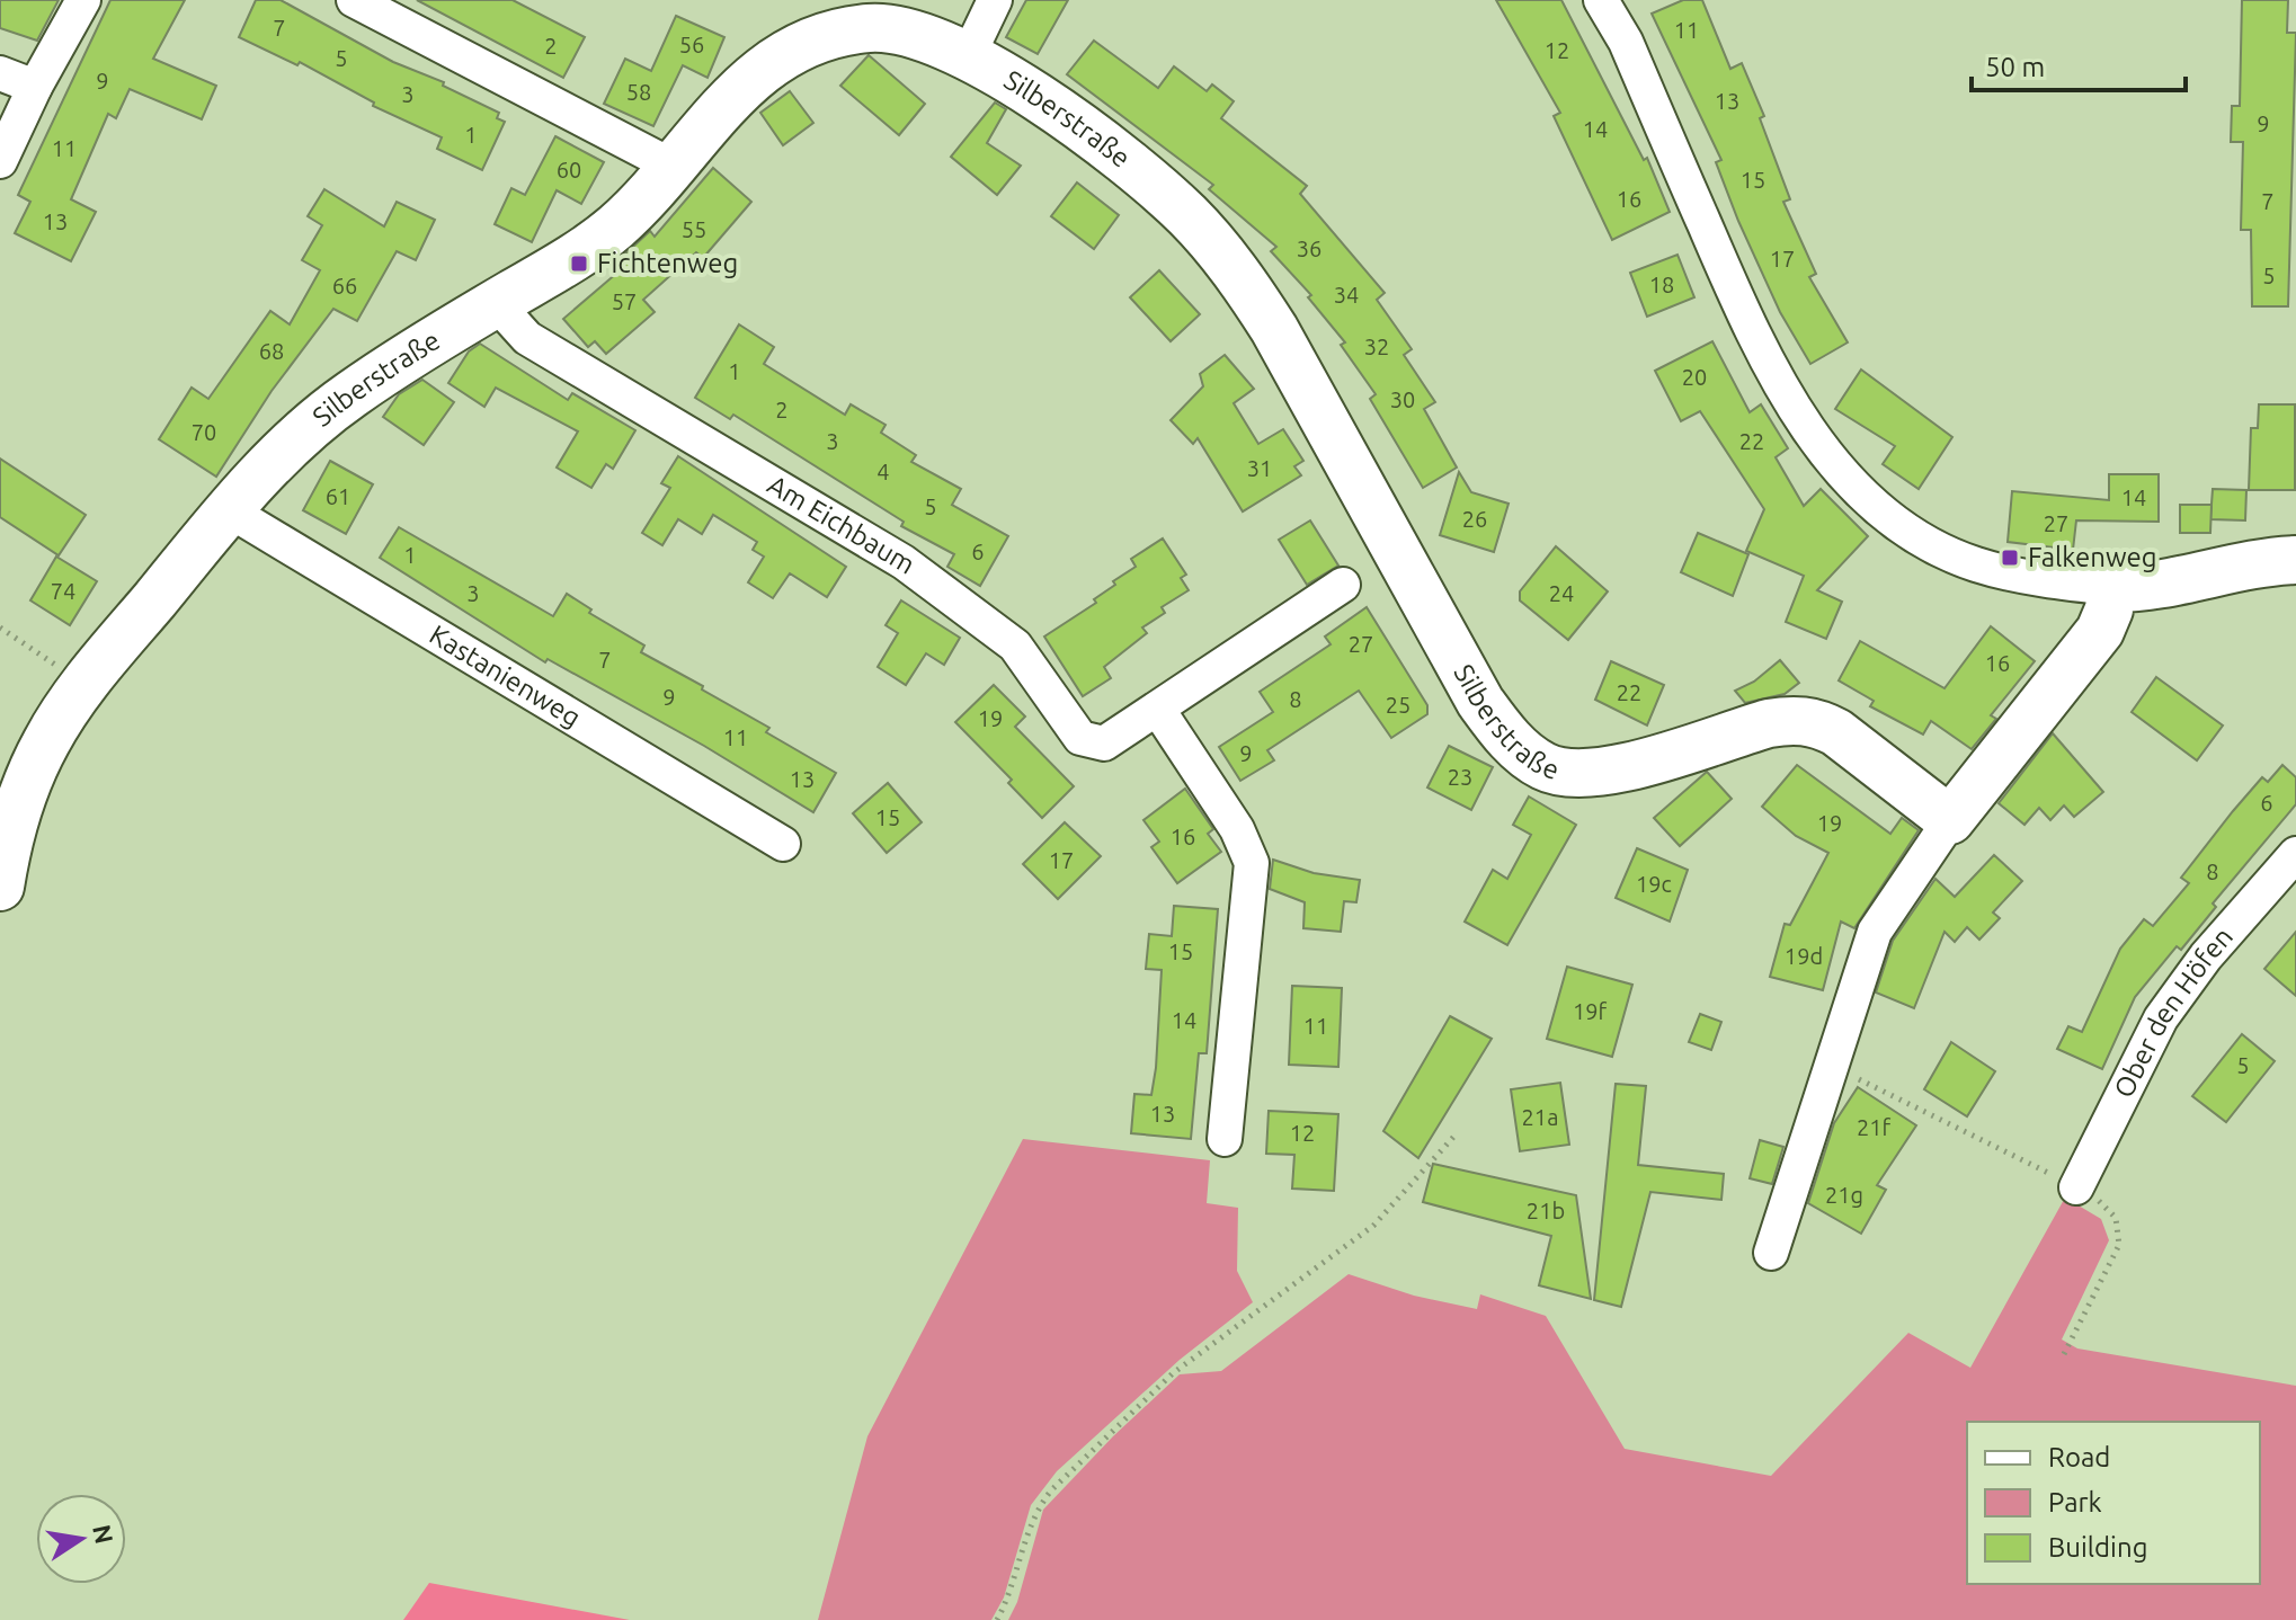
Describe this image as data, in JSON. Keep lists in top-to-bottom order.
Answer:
{
  "streets": {
    "street": [
      "Silberstraße",
      "Am Eichbaum",
      "Kastanienweg",
      "Ober den Höfen"
    ]
  },
  "crossings": [
    ["Silberstraße", "Am Eichbaum"],
    ["Silberstraße", "Kastanienweg"]
  ],
  "places": {
    "transit": ["Fichtenweg", "Falkenweg"]
  },
  "house_numbers": [
    "7",
    "11",
    "56",
    "2",
    "12",
    "5",
    "9",
    "58",
    "3",
    "13",
    "9",
    "14",
    "1",
    "11",
    "60",
    "15",
    "16",
    "7",
    "13",
    "55",
    "36",
    "17",
    "5",
    "18",
    "66",
    "34",
    "57",
    "32",
    "68",
    "1",
    "20",
    "30",
    "2",
    "70",
    "3",
    "22",
    "31",
    "4",
    "61",
    "14",
    "5",
    "26",
    "27",
    "6",
    "1",
    "74",
    "3",
    "24",
    "27",
    "7",
    "16",
    "22",
    "9",
    "8",
    "25",
    "19",
    "11",
    "9",
    "23",
    "13",
    "6",
    "15",
    "19",
    "16",
    "17",
    "8",
    "19c",
    "15",
    "19d",
    "19f",
    "14",
    "11",
    "5",
    "13",
    "21a",
    "21f",
    "12",
    "21g",
    "21b"
  ],
  "legend": ["Road", "Park", "Building"],
  "scale_bar": "50 m",
  "north": "right"
}
